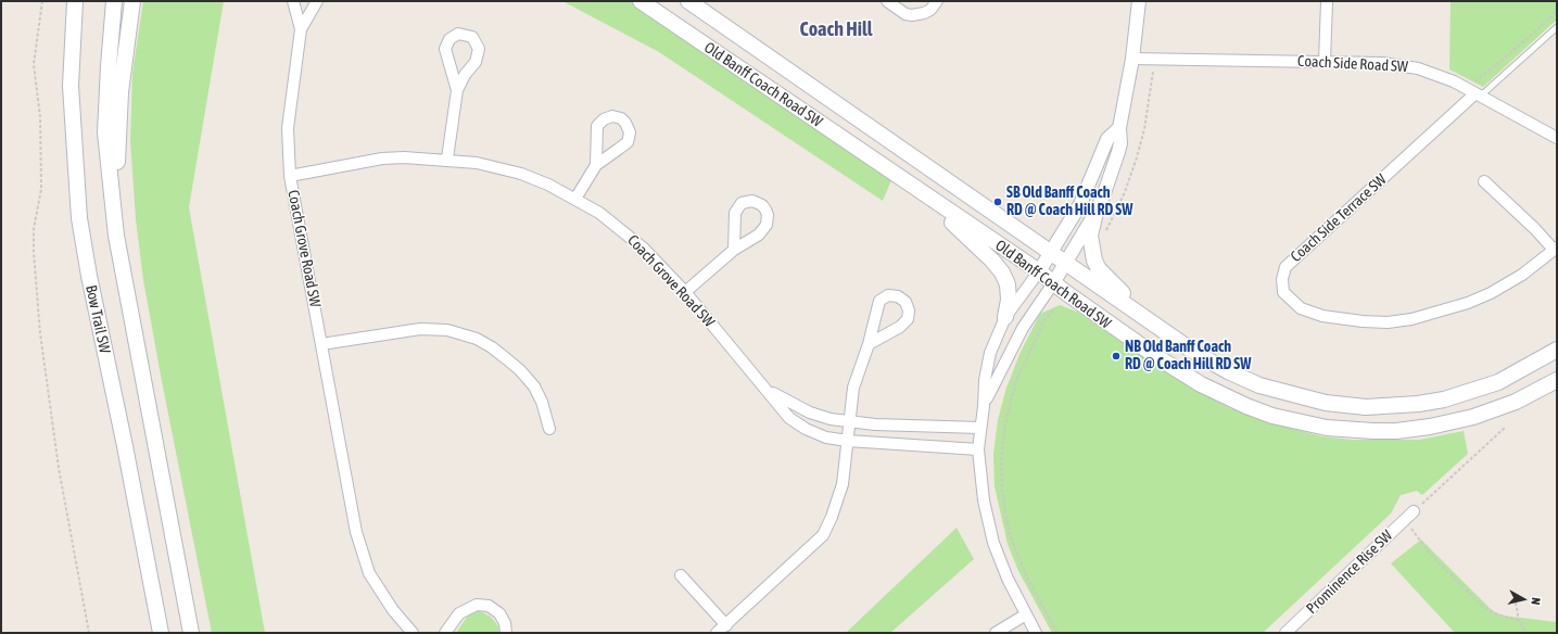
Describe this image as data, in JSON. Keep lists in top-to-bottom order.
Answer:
{
  "streets": {
    "main road": ["Old Banff Coach Road SW", "Bow Trail SW"],
    "street": [
      "Coach Side Road SW",
      "Coach Side Terrace SW",
      "Coach Grove Road SW",
      "Prominence Rise SW"
    ]
  },
  "crossings": [
    ["Coach Side Road SW", "Coach Side Terrace SW"]
  ],
  "districts": ["Coach Hill"],
  "places": ["SB Old Banff Coach RD @ Coach Hill RD SW", "NB Old Banff Coach RD @ Coach Hill RD SW"],
  "north": "right"
}
